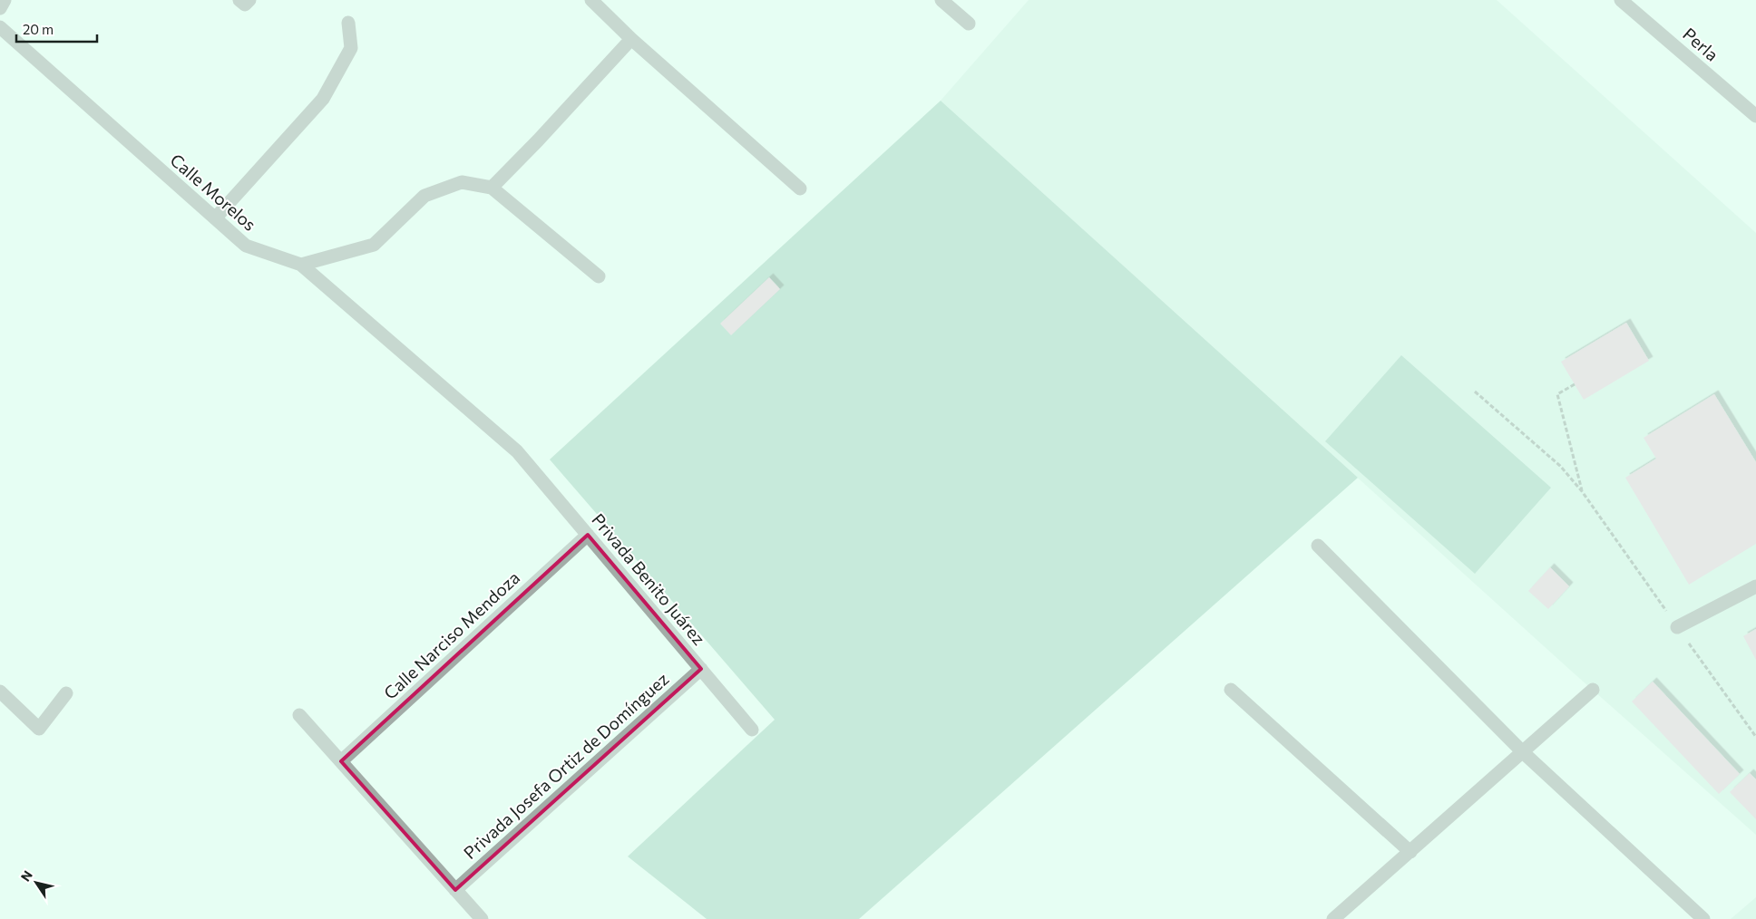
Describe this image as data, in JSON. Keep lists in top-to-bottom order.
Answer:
{
  "streets": {
    "street": [
      "Perla",
      "Calle Morelos",
      "Privada Benito Juárez",
      "Calle Narciso Mendoza",
      "Privada Josefa Ortiz de Domínguez"
    ]
  },
  "crossings": [
    ["Calle Morelos", "Privada Benito Juárez"],
    ["Privada Benito Juárez", "Calle Narciso Mendoza"],
    ["Privada Benito Juárez", "Privada Josefa Ortiz de Domínguez"]
  ],
  "scale_bar": "20 m",
  "north": "top left"
}
